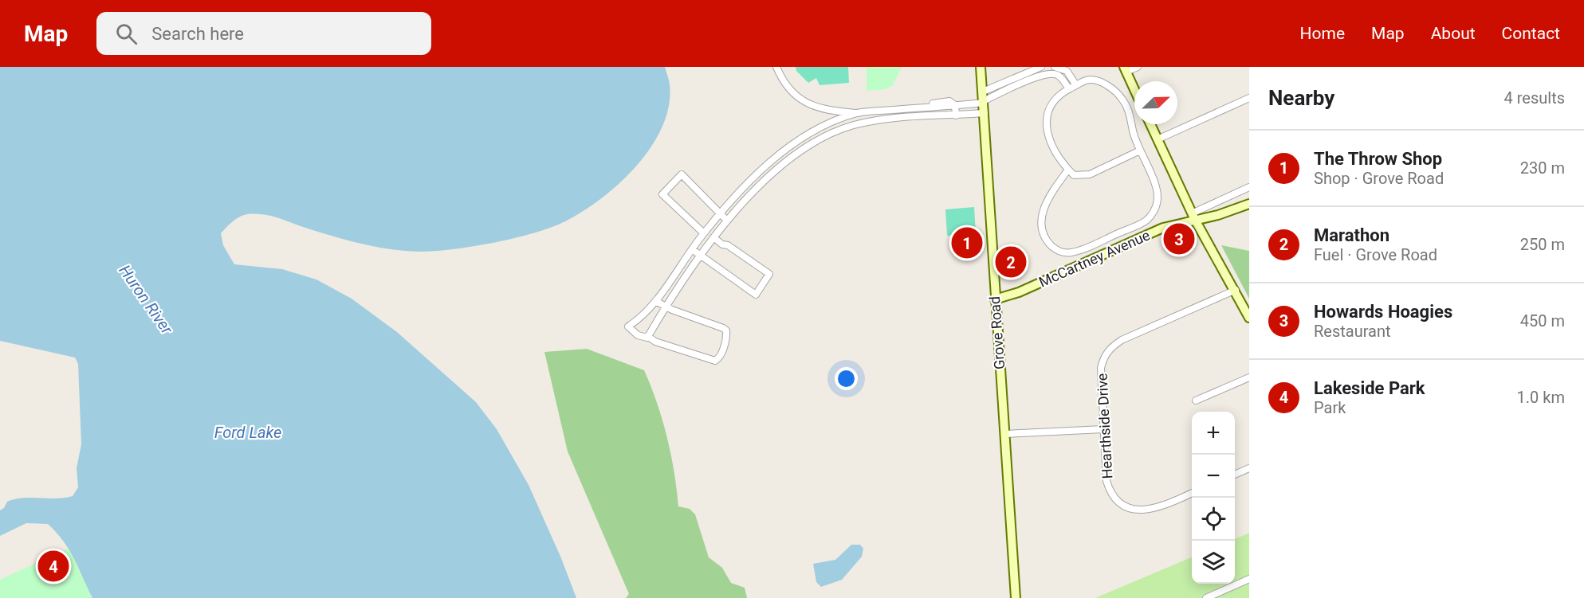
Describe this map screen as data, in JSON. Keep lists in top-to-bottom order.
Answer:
{
  "streets": {
    "main road": ["McCartney Avenue", "Grove Road"],
    "street": ["Hearthside Drive"]
  },
  "crossings": [
    ["McCartney Avenue", "Grove Road"]
  ],
  "water": ["Huron River", "Ford Lake"],
  "north": "top right",
  "page": {
    "header": "Map",
    "search": "Search here",
    "nav": [
      "Home",
      "Map",
      "About",
      "Contact"
    ],
    "heading": ["Nearby", "4 results"],
    "list": [
      {
        "mark": "1",
        "name": "The Throw Shop",
        "note": "Shop · Grove Road",
        "value": "230 m"
      },
      {
        "mark": "2",
        "name": "Marathon",
        "note": "Fuel · Grove Road",
        "value": "250 m"
      },
      {
        "mark": "3",
        "name": "Howards Hoagies",
        "note": "Restaurant",
        "value": "450 m"
      },
      {
        "mark": "4",
        "name": "Lakeside Park",
        "note": "Park",
        "value": "1.0 km"
      }
    ],
    "pins": [
      "3",
      "1",
      "2",
      "4"
    ],
    "map_buttons": ["+", "−"]
  }
}
